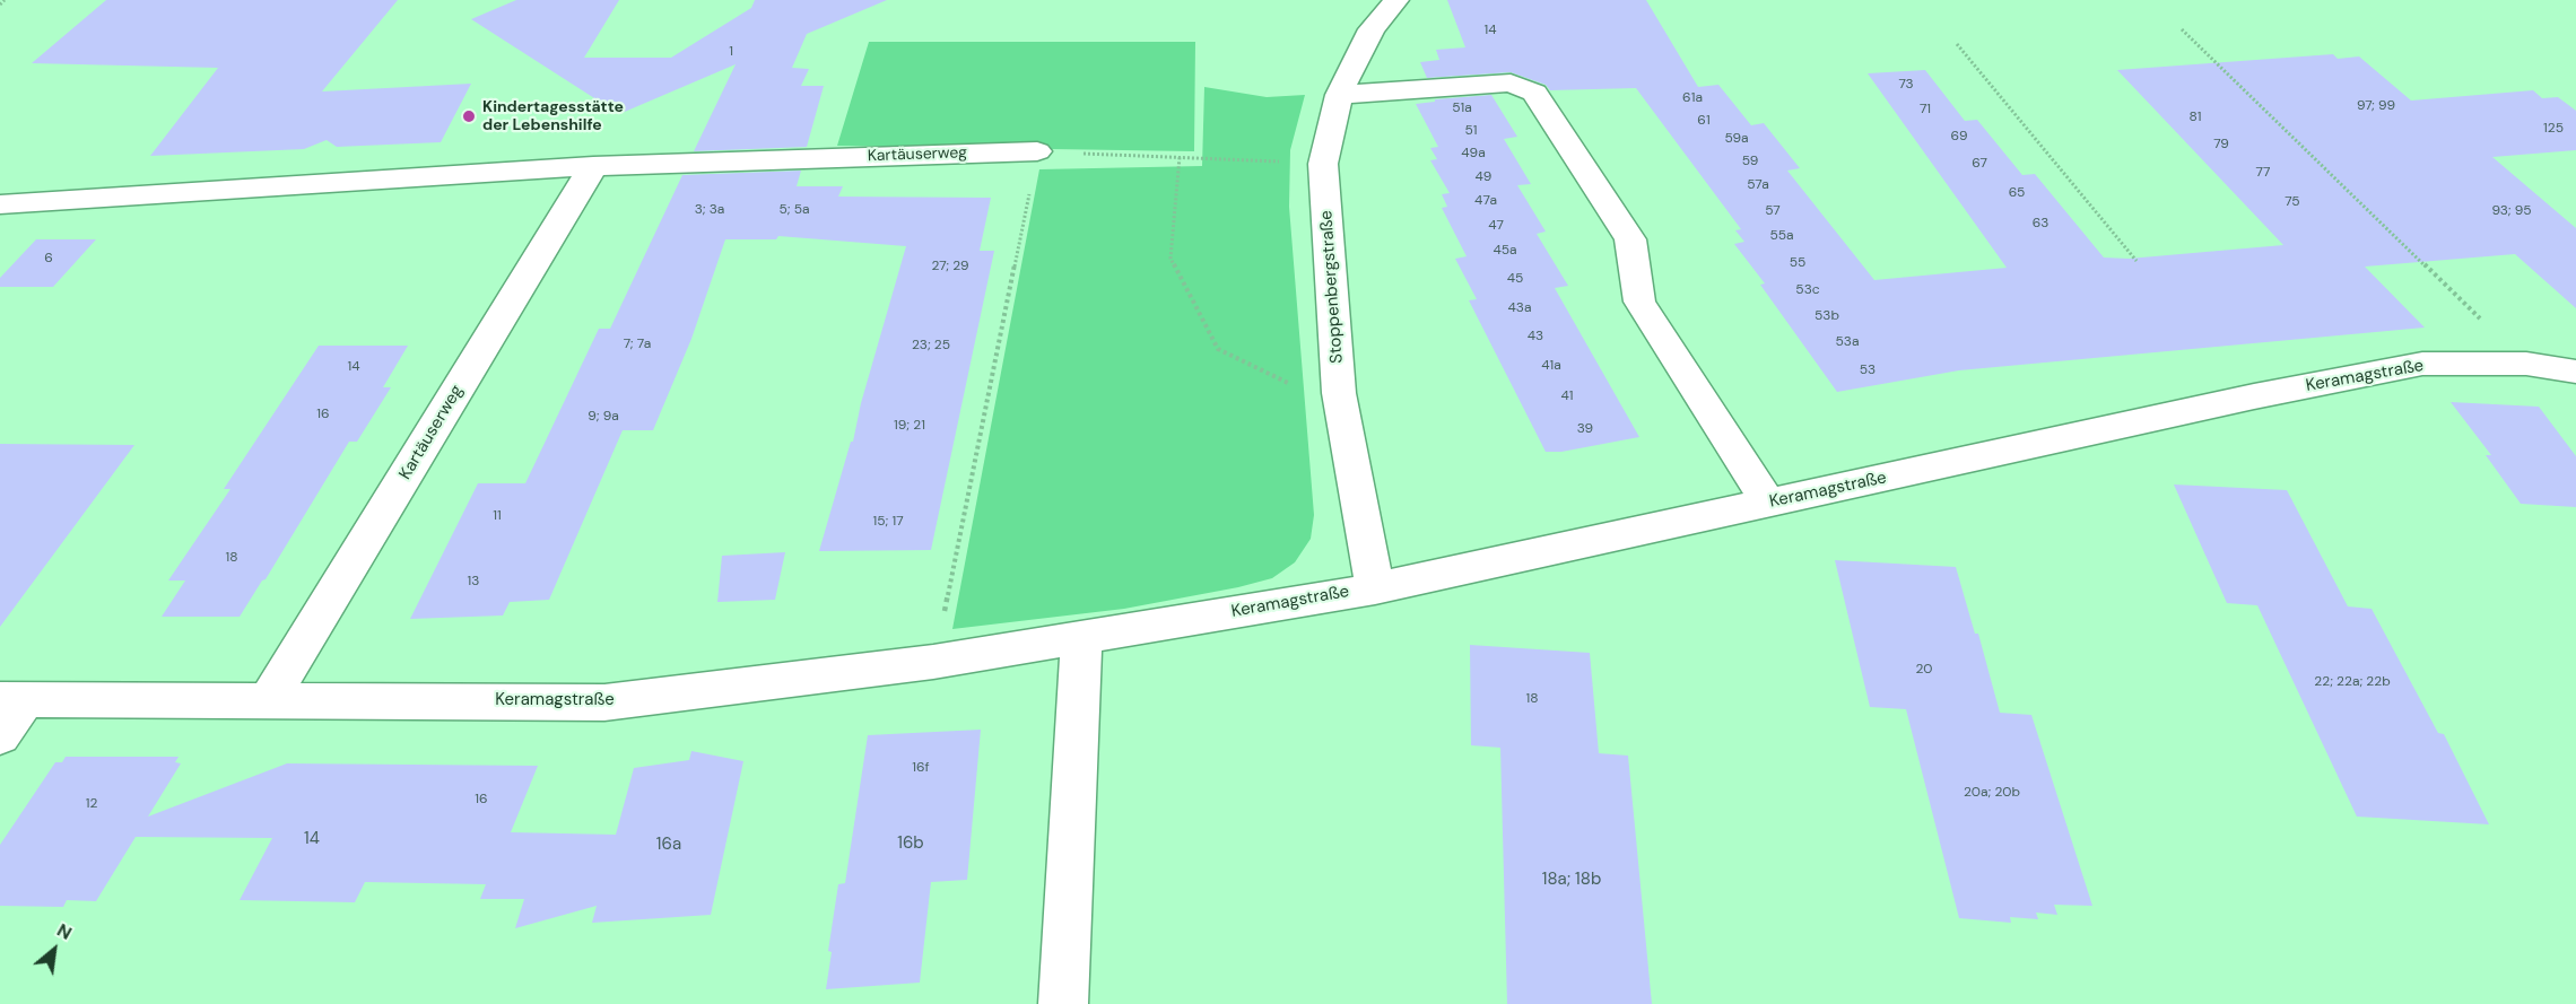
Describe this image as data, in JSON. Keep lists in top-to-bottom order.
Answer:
{
  "streets": {
    "street": ["Kartäuserweg", "Stoppenbergstraße", "Keramagstraße"]
  },
  "crossings": [
    ["Kartäuserweg", "Keramagstraße"],
    ["Stoppenbergstraße", "Keramagstraße"]
  ],
  "places": ["Kindertagesstätte der Lebenshilfe"],
  "house_numbers": [
    "14",
    "1",
    "73",
    "61a",
    "97; 99",
    "51a",
    "71",
    "81",
    "61",
    "125",
    "51",
    "69",
    "59a",
    "79",
    "49a",
    "59",
    "67",
    "77",
    "49",
    "57a",
    "65",
    "47a",
    "75",
    "3; 3a",
    "5; 5a",
    "57",
    "93; 95",
    "63",
    "47",
    "55a",
    "45a",
    "6",
    "55",
    "27; 29",
    "45",
    "53c",
    "43a",
    "53b",
    "43",
    "53a",
    "7; 7a",
    "23; 25",
    "41a",
    "14",
    "53",
    "41",
    "16",
    "9; 9a",
    "19; 21",
    "39",
    "11",
    "15; 17",
    "18",
    "13",
    "20",
    "22; 22a; 22b",
    "18",
    "16f",
    "20a; 20b",
    "16",
    "12",
    "14",
    "16b",
    "16a",
    "18a; 18b"
  ],
  "north": "top right"
}
